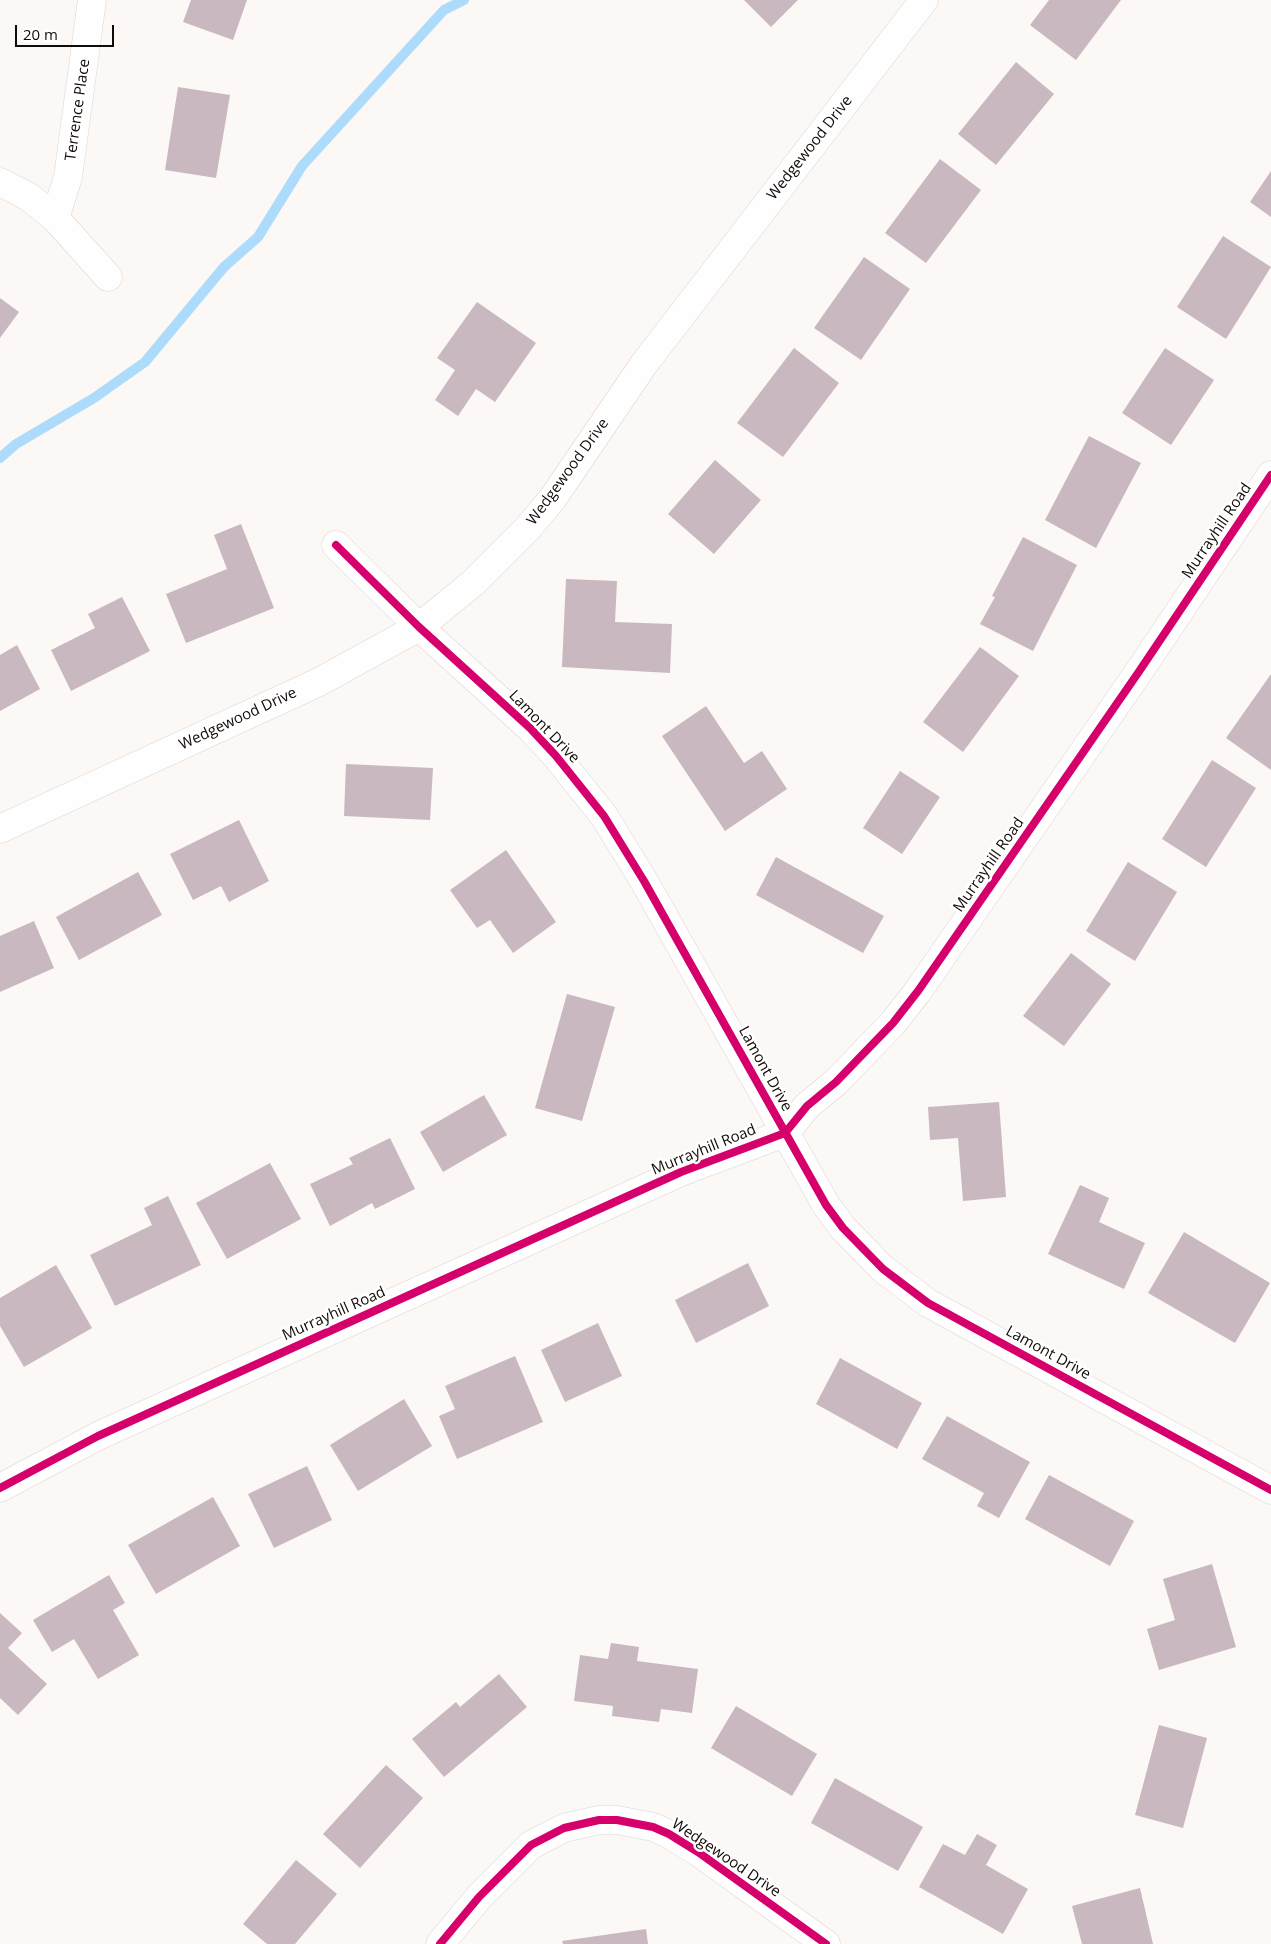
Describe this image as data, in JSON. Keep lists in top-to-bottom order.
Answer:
{
  "streets": {
    "street": [
      "Terrence Place",
      "Wedgewood Drive",
      "Murrayhill Road",
      "Lamont Drive"
    ]
  },
  "crossings": [
    ["Wedgewood Drive", "Lamont Drive"],
    ["Murrayhill Road", "Lamont Drive"]
  ],
  "scale_bar": "20 m"
}
